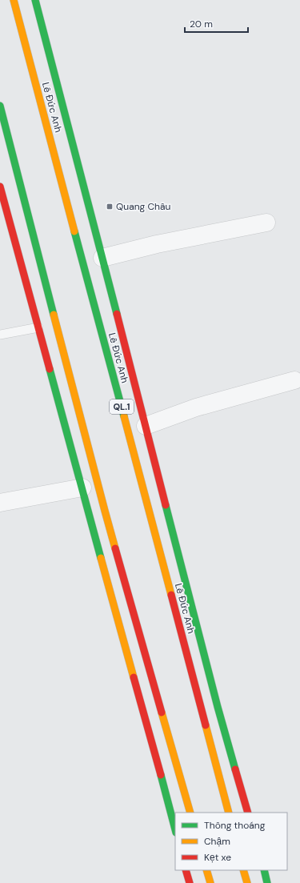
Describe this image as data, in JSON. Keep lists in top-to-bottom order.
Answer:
{
  "streets": {
    "highway": ["Lê Đức Anh", "QL.1"]
  },
  "places": {
    "transit": ["Quang Châu"]
  },
  "legend": ["Thông thoáng", "Chậm", "Kẹt xe"],
  "scale_bar": "20 m"
}
